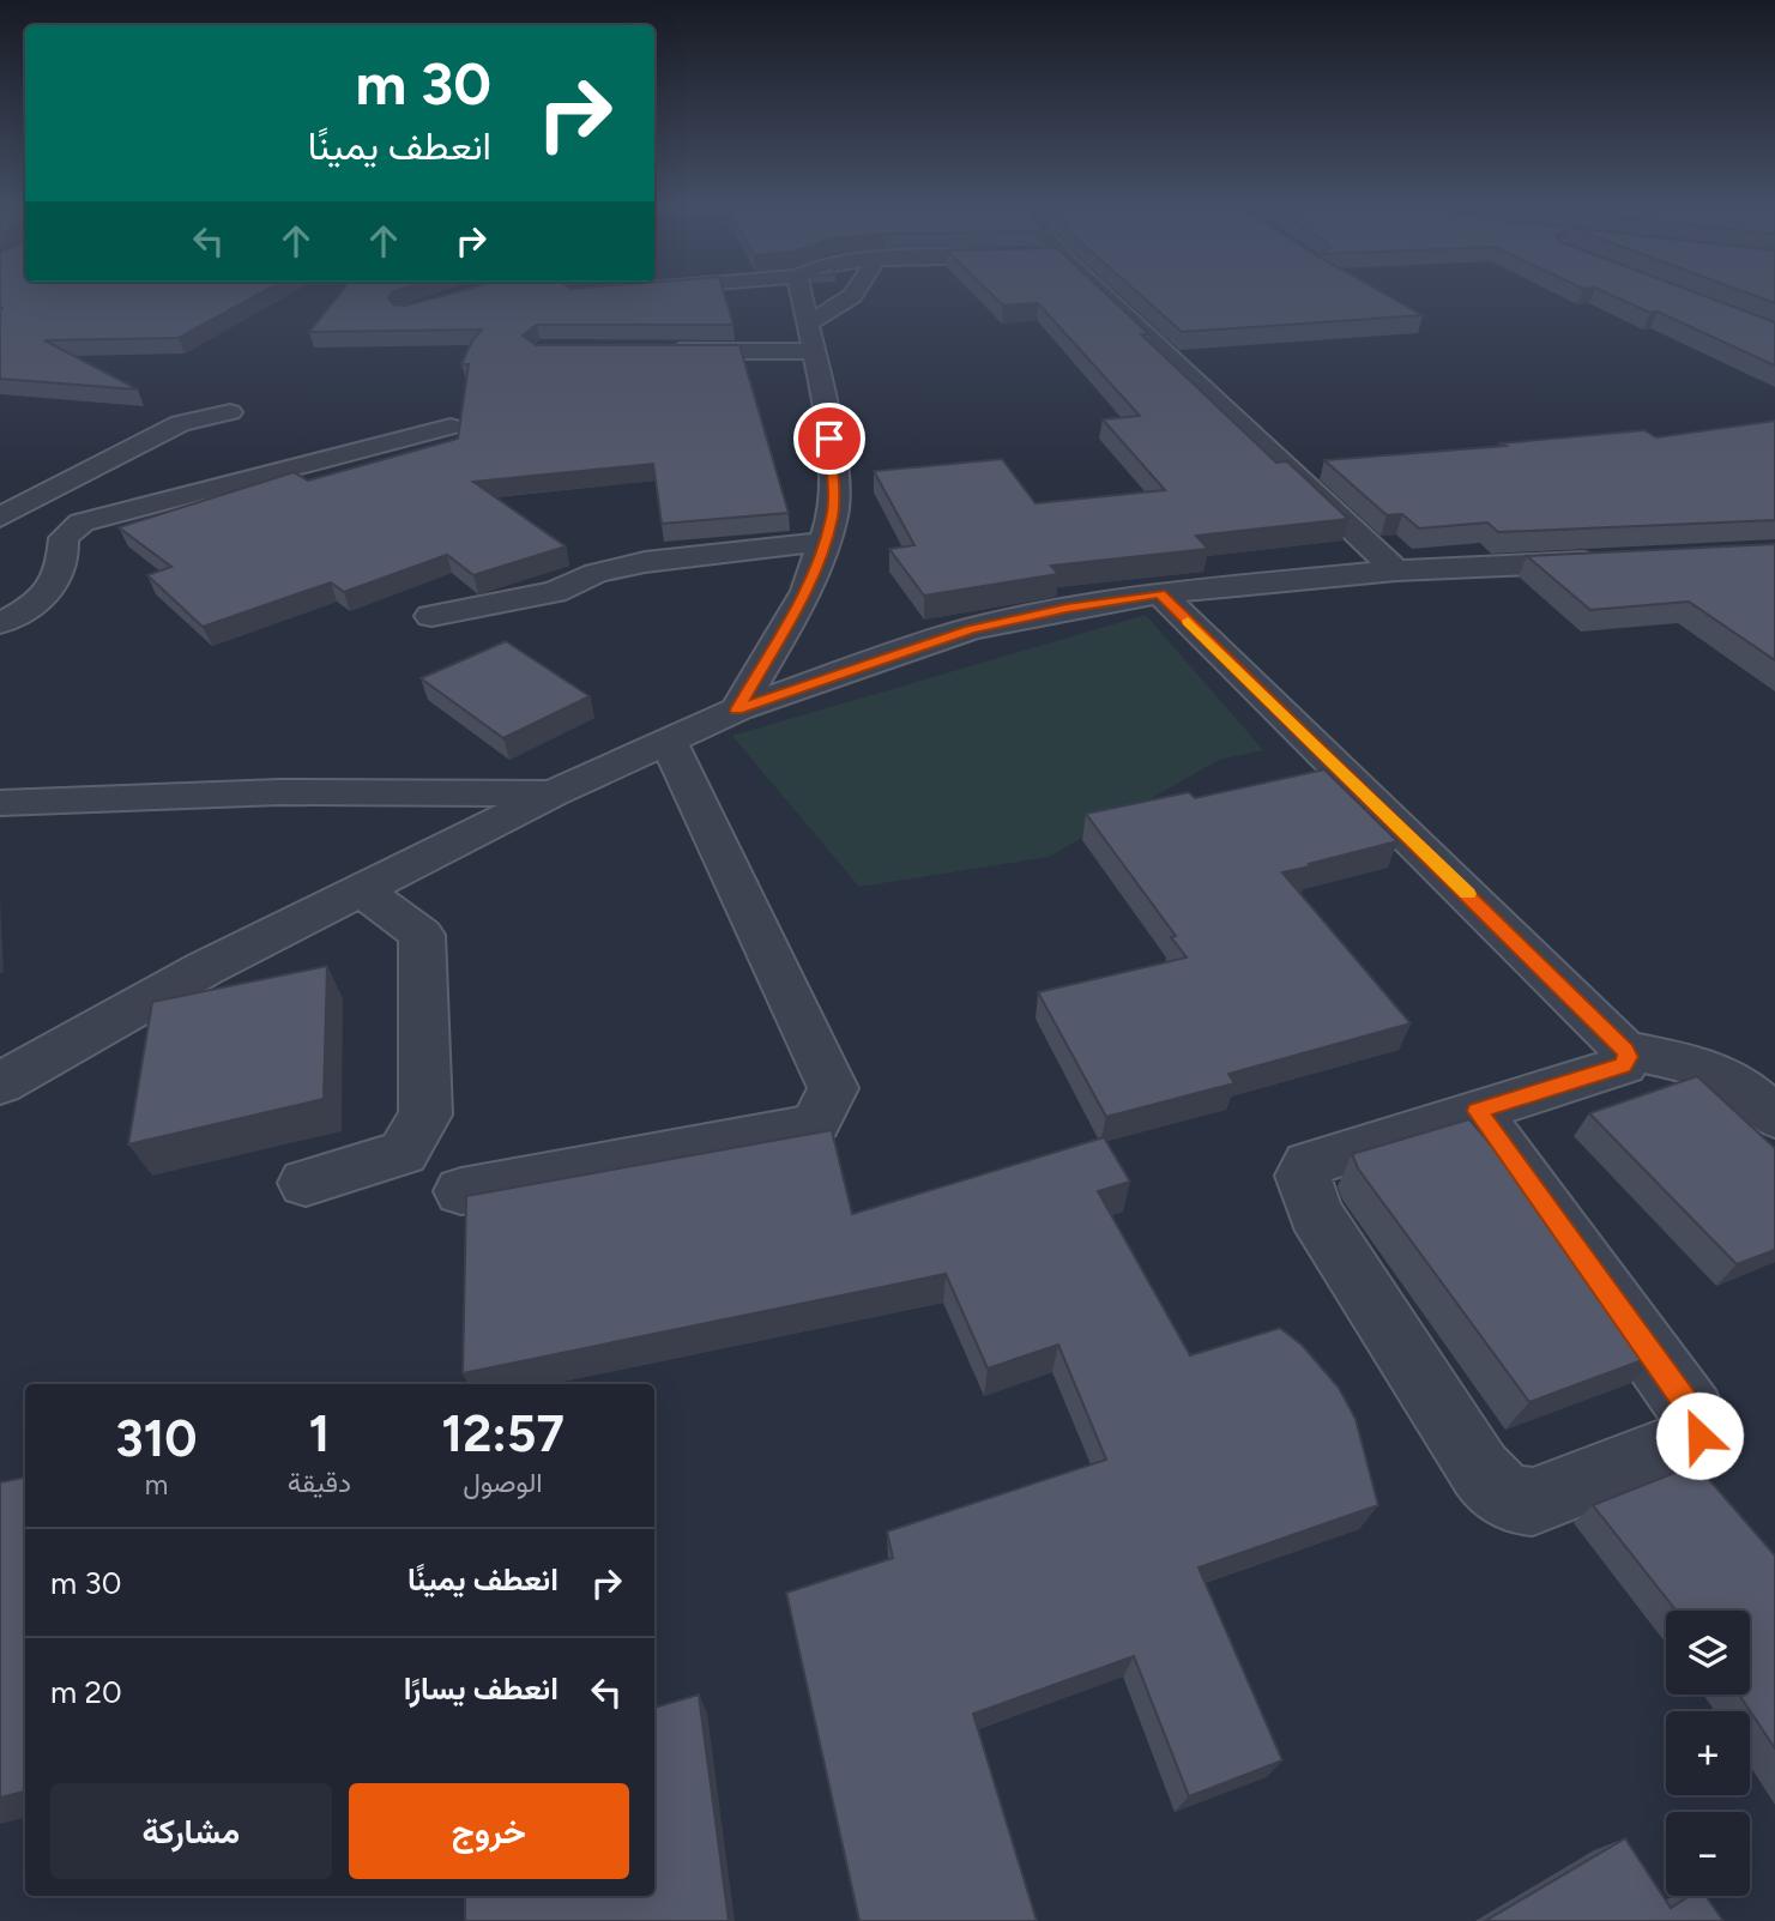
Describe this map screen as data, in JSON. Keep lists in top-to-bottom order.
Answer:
{
  "page": {
    "turn": ["30 m", "انعطف يمينًا"],
    "eta": [
      "12:57",
      "الوصول",
      "1",
      "دقيقة",
      "310",
      "m"
    ],
    "list": [
      {
        "name": "انعطف يمينًا",
        "value": "30 m"
      },
      {
        "name": "انعطف يسارًا",
        "value": "20 m"
      }
    ],
    "map_buttons": ["+", "−"],
    "buttons": ["خروج", "مشاركة"]
  }
}
